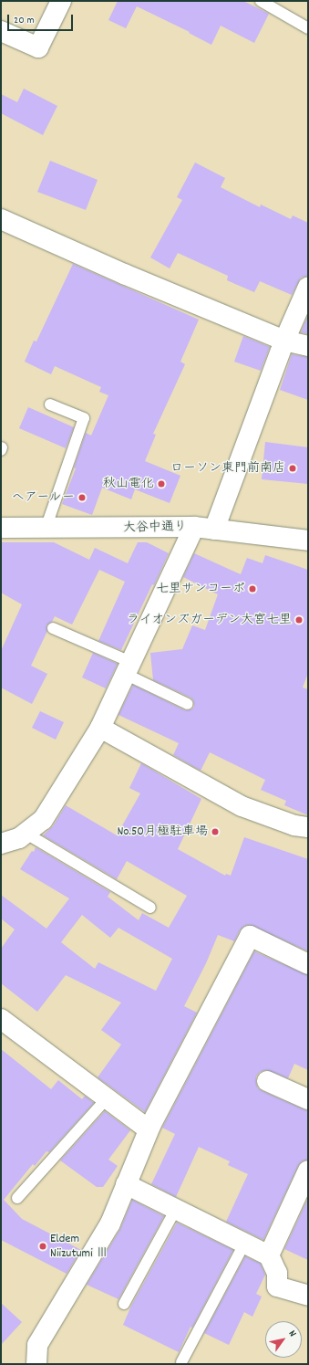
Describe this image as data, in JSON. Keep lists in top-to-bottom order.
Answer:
{
  "streets": {
    "street": ["大谷中通り"]
  },
  "places": [
    "ローソン東門前南店",
    "秋山電化",
    "ヘアールー",
    "七里サンコーポ",
    "ライオンズガーデン大宮七里",
    "No.50月極駐車場",
    "Eldem Niizutumi Ⅲ"
  ],
  "scale_bar": "20 m",
  "north": "top right"
}
